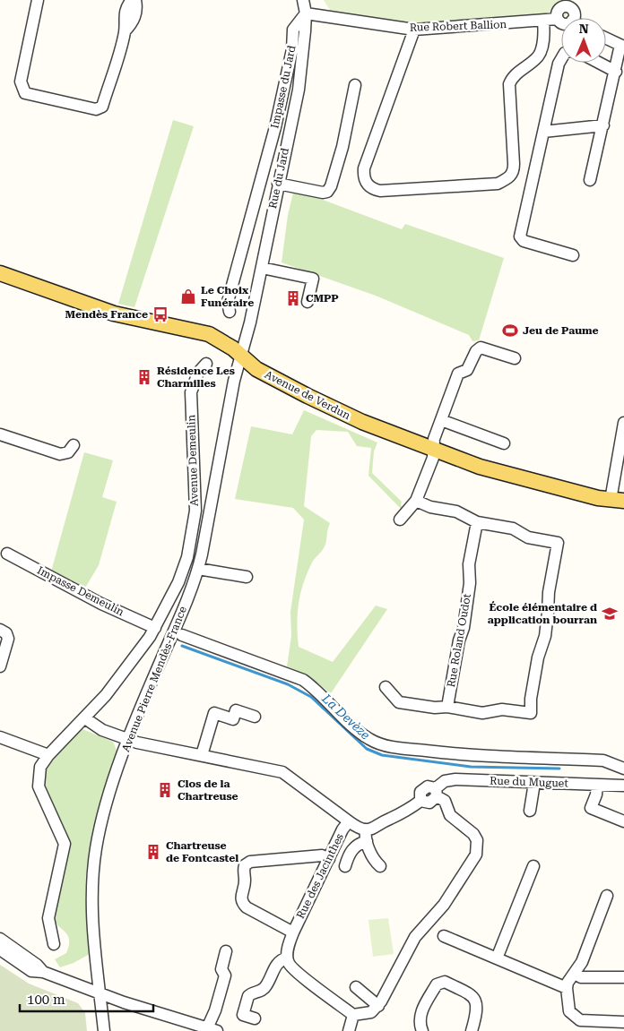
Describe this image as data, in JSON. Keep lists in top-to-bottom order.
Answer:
{
  "streets": {
    "main road": ["Avenue de Verdun"],
    "street": [
      "Rue Robert Ballion",
      "Impasse du Jard",
      "Rue du Jard",
      "Avenue Demeulin",
      "Impasse Demeulin",
      "Rue Roland Oudot",
      "Avenue Pierre Mendès-France",
      "Rue du Muguet",
      "Rue des Jacinthes"
    ]
  },
  "crossings": [
    ["Rue Robert Ballion", "Impasse du Jard"],
    ["Rue Robert Ballion", "Rue du Jard"],
    ["Impasse du Jard", "Rue du Jard"],
    ["Rue du Jard", "Avenue de Verdun"],
    ["Rue du Jard", "Avenue Pierre Mendès-France"],
    ["Avenue de Verdun", "Avenue Pierre Mendès-France"],
    ["Avenue Demeulin", "Impasse Demeulin"],
    ["Avenue Pierre Mendès-France", "Rue des Jacinthes"]
  ],
  "water": ["La Devèze"],
  "places": {
    "shop": ["Le Choix Funéraire"],
    "building": [
      "CMPP",
      "Résidence Les Charmilles",
      "Clos de la Chartreuse",
      "Chartreuse de Fontcastel"
    ],
    "bus stop": ["Mendès France"],
    "sports": ["Jeu de Paume"],
    "school or university": ["École élémentaire d application bourran"]
  },
  "scale_bar": "100 m",
  "north": "top"
}
